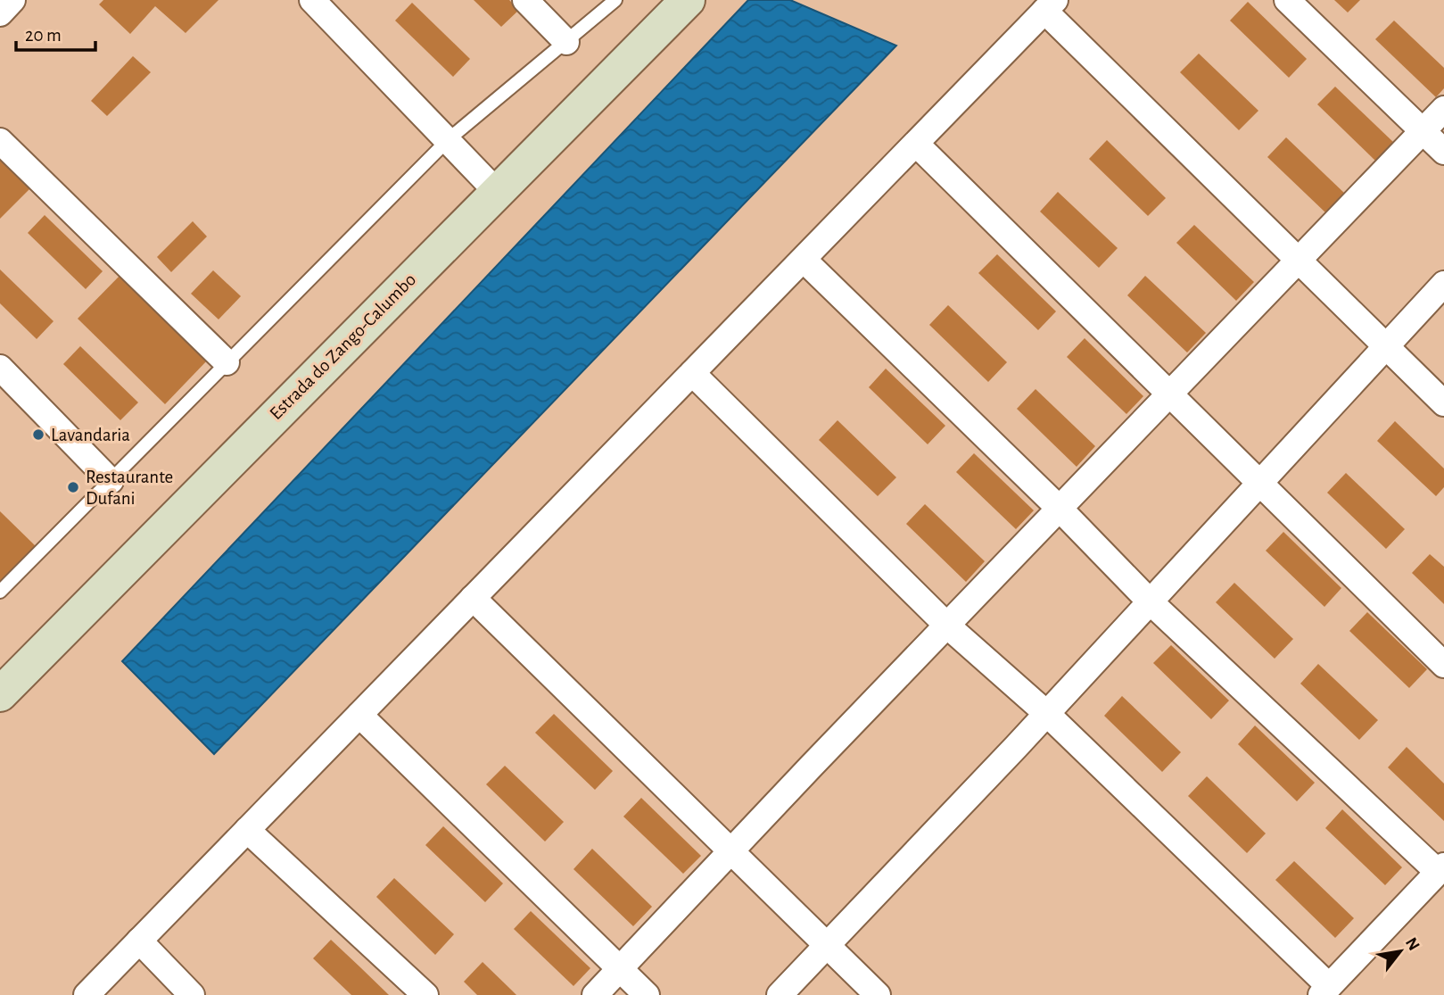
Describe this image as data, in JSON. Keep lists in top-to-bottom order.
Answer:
{
  "streets": {
    "main road": ["Estrada do Zango-Calumbo"]
  },
  "places": ["Lavandaria", "Restaurante Dufani"],
  "scale_bar": "20 m",
  "north": "top right"
}
